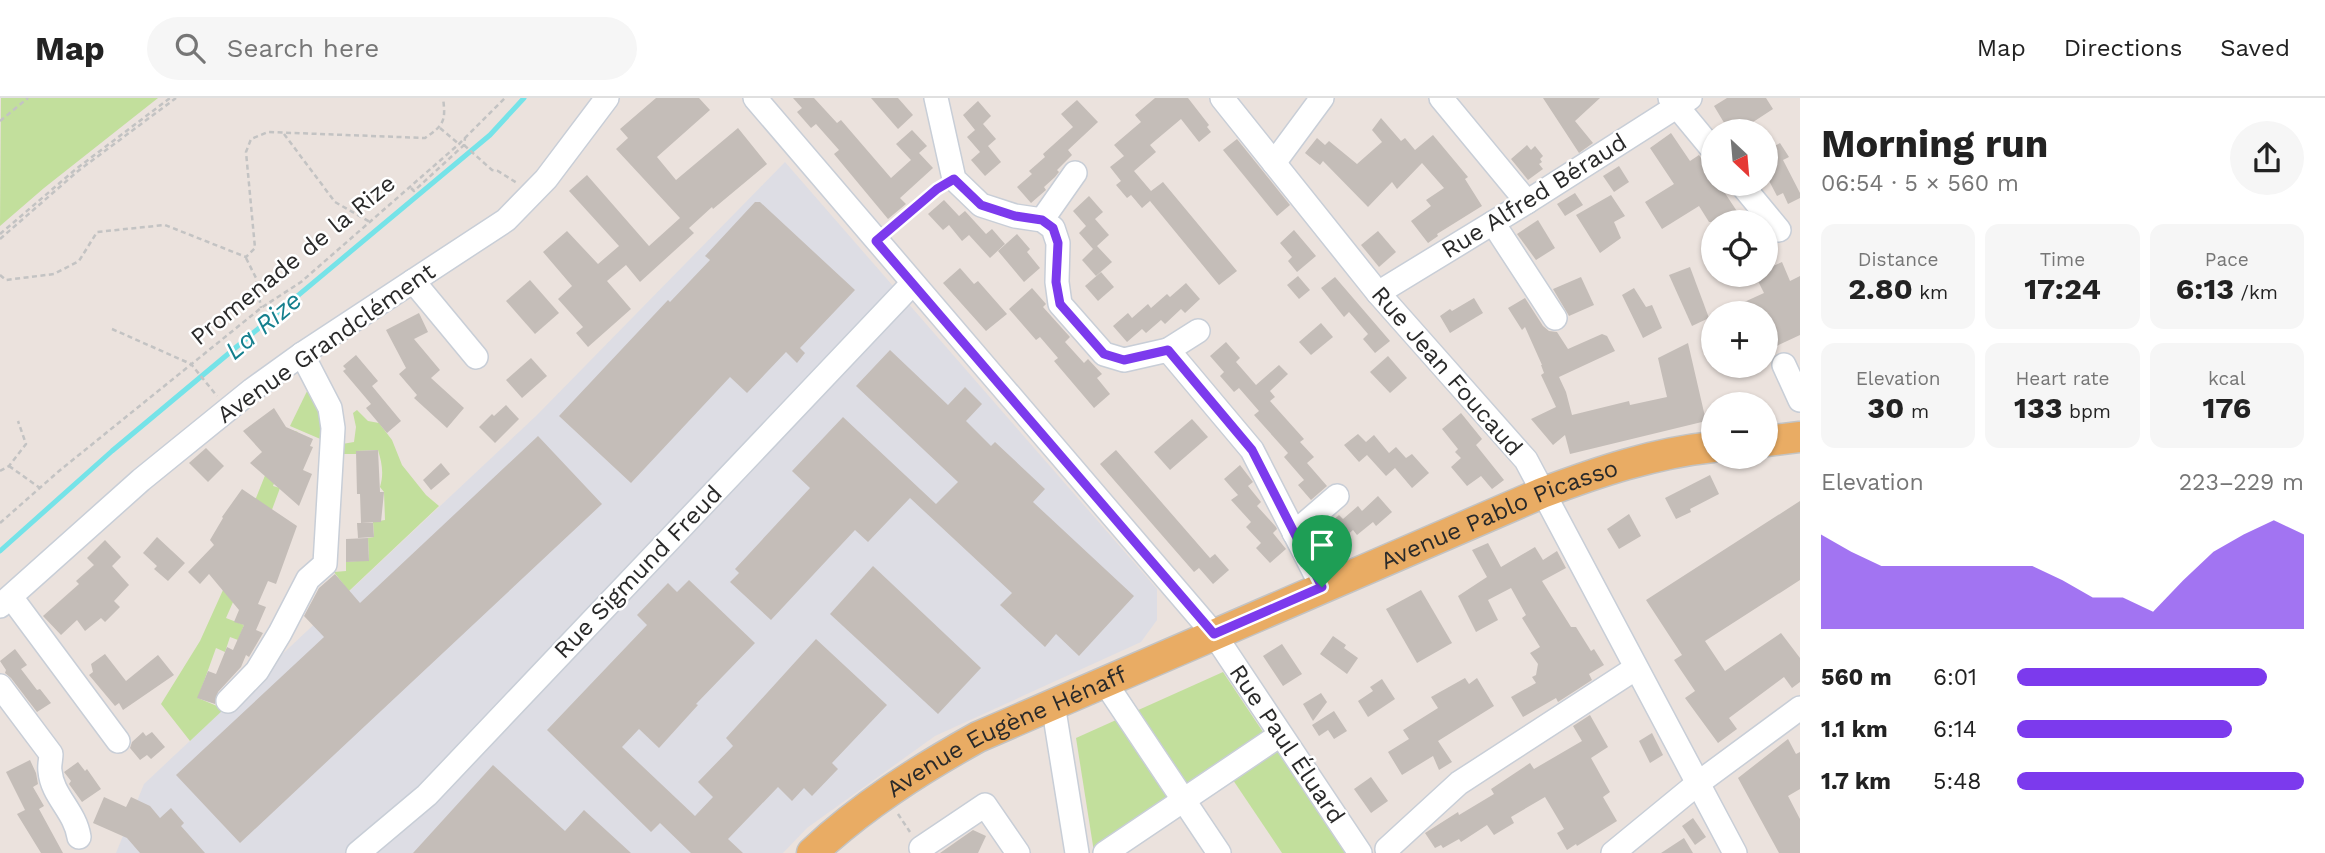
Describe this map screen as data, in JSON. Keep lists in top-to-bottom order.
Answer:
{
  "streets": {
    "main road": ["Avenue Pablo Picasso", "Avenue Eugène Hénaff"],
    "street": [
      "Rue Alfred Béraud",
      "Avenue Grandclément",
      "Rue Jean Foucaud",
      "Rue Sigmund Freud",
      "Rue Paul Éluard"
    ],
    "path": ["Promenade de la Rize"]
  },
  "crossings": [
    ["Rue Alfred Béraud", "Rue Jean Foucaud"],
    ["Rue Jean Foucaud", "Avenue Pablo Picasso"],
    ["Avenue Pablo Picasso", "Avenue Eugène Hénaff"],
    ["Avenue Pablo Picasso", "Rue Paul Éluard"],
    ["Rue Sigmund Freud", "Rue Paul Éluard"],
    ["Avenue Eugène Hénaff", "Rue Paul Éluard"]
  ],
  "water": ["La Rize"],
  "north": "bottom right",
  "page": {
    "header": "Map",
    "search": "Search here",
    "nav": ["Map", "Directions", "Saved"],
    "heading": ["Morning run", "06:54 · 5 × 560 m"],
    "map_buttons": ["+", "−"],
    "stats": [
      ["Distance", "2.80 km"],
      ["Time", "17:24"],
      ["Pace", "6:13 /km"],
      ["Elevation", "30 m"],
      ["Heart rate", "133 bpm"],
      ["kcal", "176"]
    ],
    "chart": ["Elevation", "223–229 m"],
    "list": [
      {
        "name": "560 m",
        "note": "6:01"
      },
      {
        "name": "1.1 km",
        "note": "6:14"
      },
      {
        "name": "1.7 km",
        "note": "5:48"
      }
    ]
  }
}
